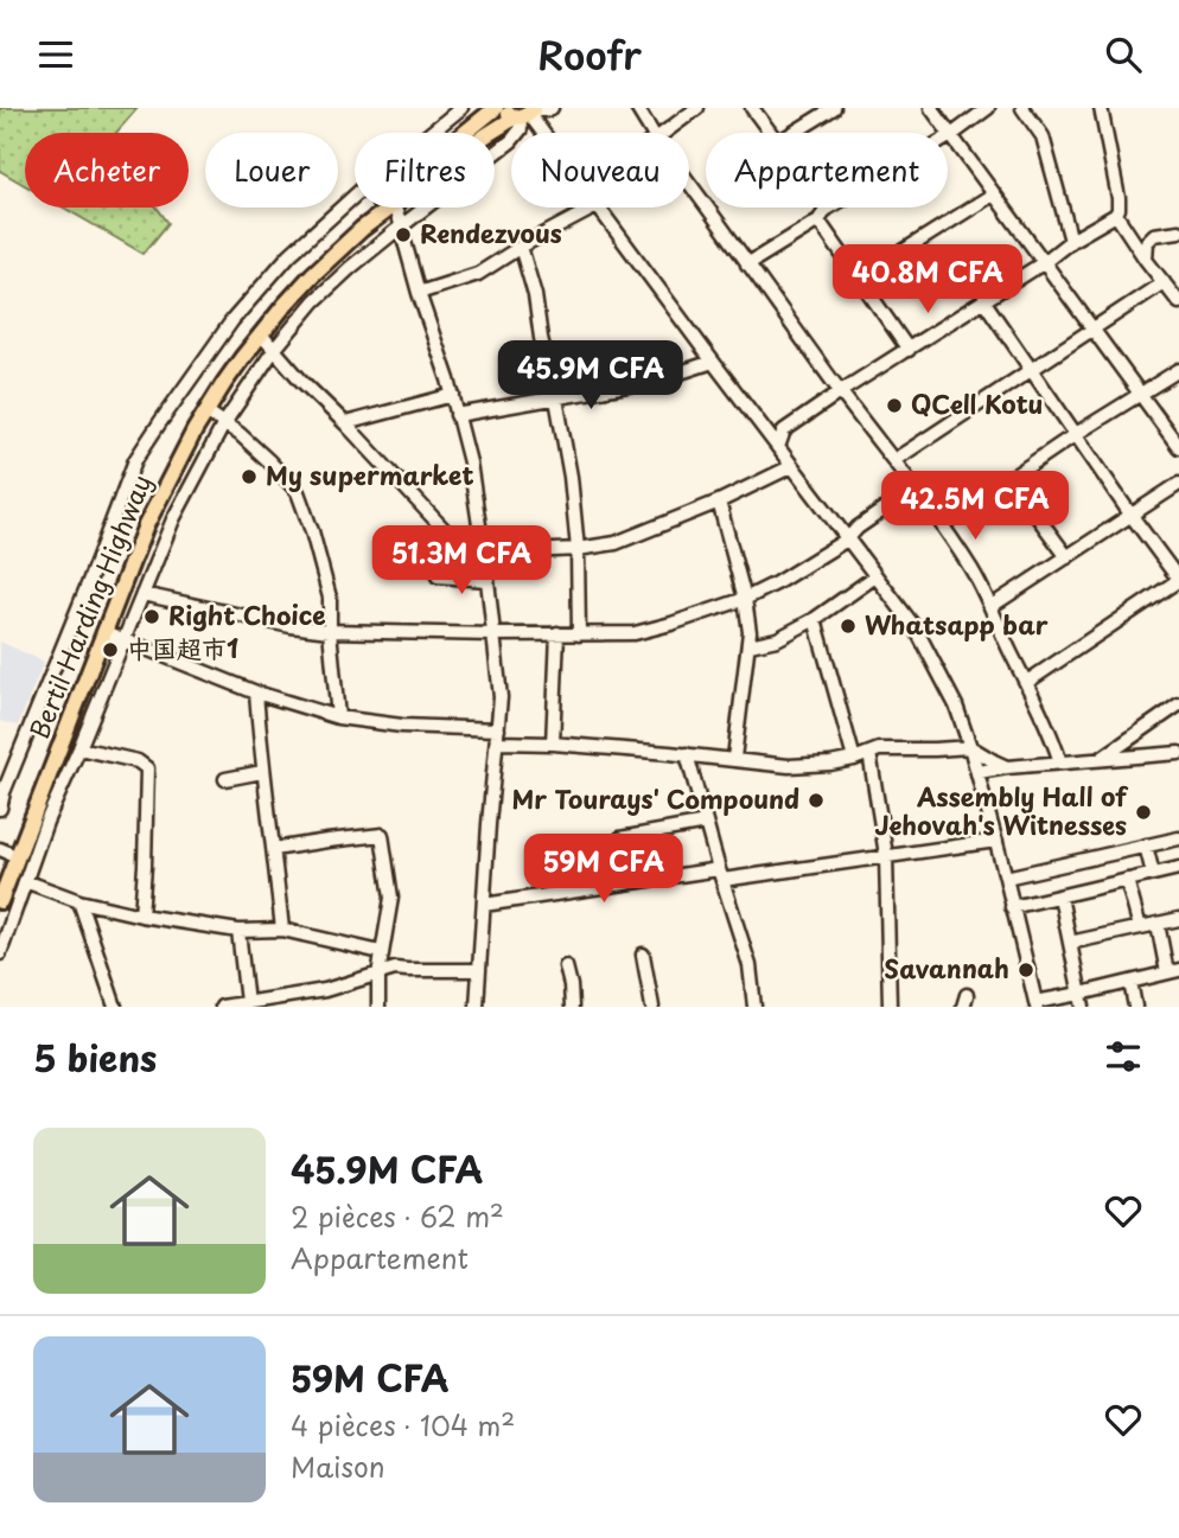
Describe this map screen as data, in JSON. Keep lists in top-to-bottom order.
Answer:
{
  "streets": {
    "main road": ["Bertil Harding Highway"]
  },
  "places": [
    "Rendezvous",
    "QCell Kotu",
    "My supermarket",
    "Right Choice",
    "Whatsapp bar",
    "中国超市1",
    "Mr Tourays' Compound",
    "Assembly Hall of Jehovah's Witnesses",
    "Savannah"
  ],
  "page": {
    "header": "Roofr",
    "chip": [
      "Acheter",
      "Louer",
      "Filtres",
      "Nouveau",
      "Appartement"
    ],
    "price": [
      "40.8M CFA",
      "45.9M CFA",
      "42.5M CFA",
      "51.3M CFA",
      "59M CFA"
    ],
    "heading": "5 biens",
    "list": [
      {
        "name": "45.9M CFA",
        "note": "2 pièces · 62 m² · Appartement"
      },
      {
        "name": "59M CFA",
        "note": "4 pièces · 104 m² · Maison"
      }
    ]
  }
}
